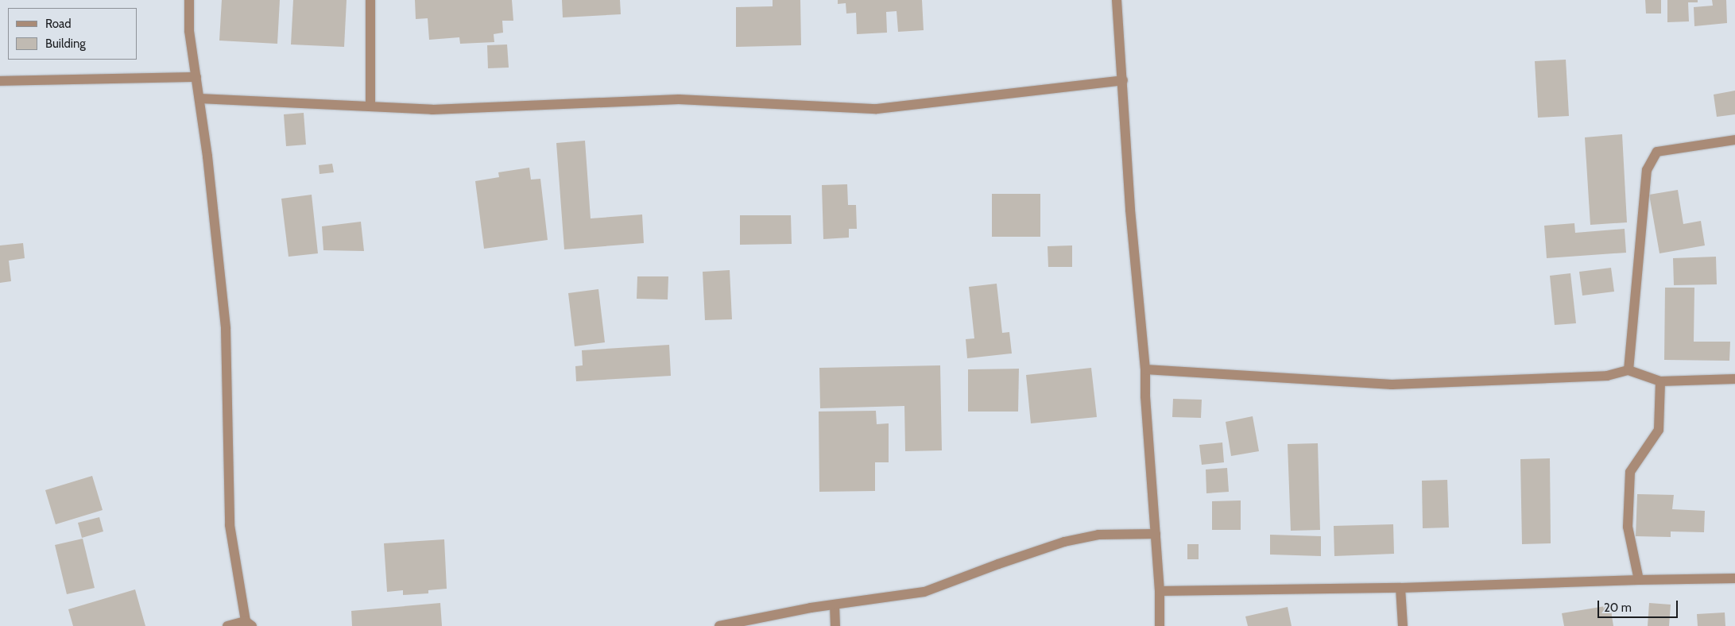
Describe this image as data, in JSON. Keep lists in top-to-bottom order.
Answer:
{
  "legend": ["Road", "Building"],
  "scale_bar": "20 m"
}
